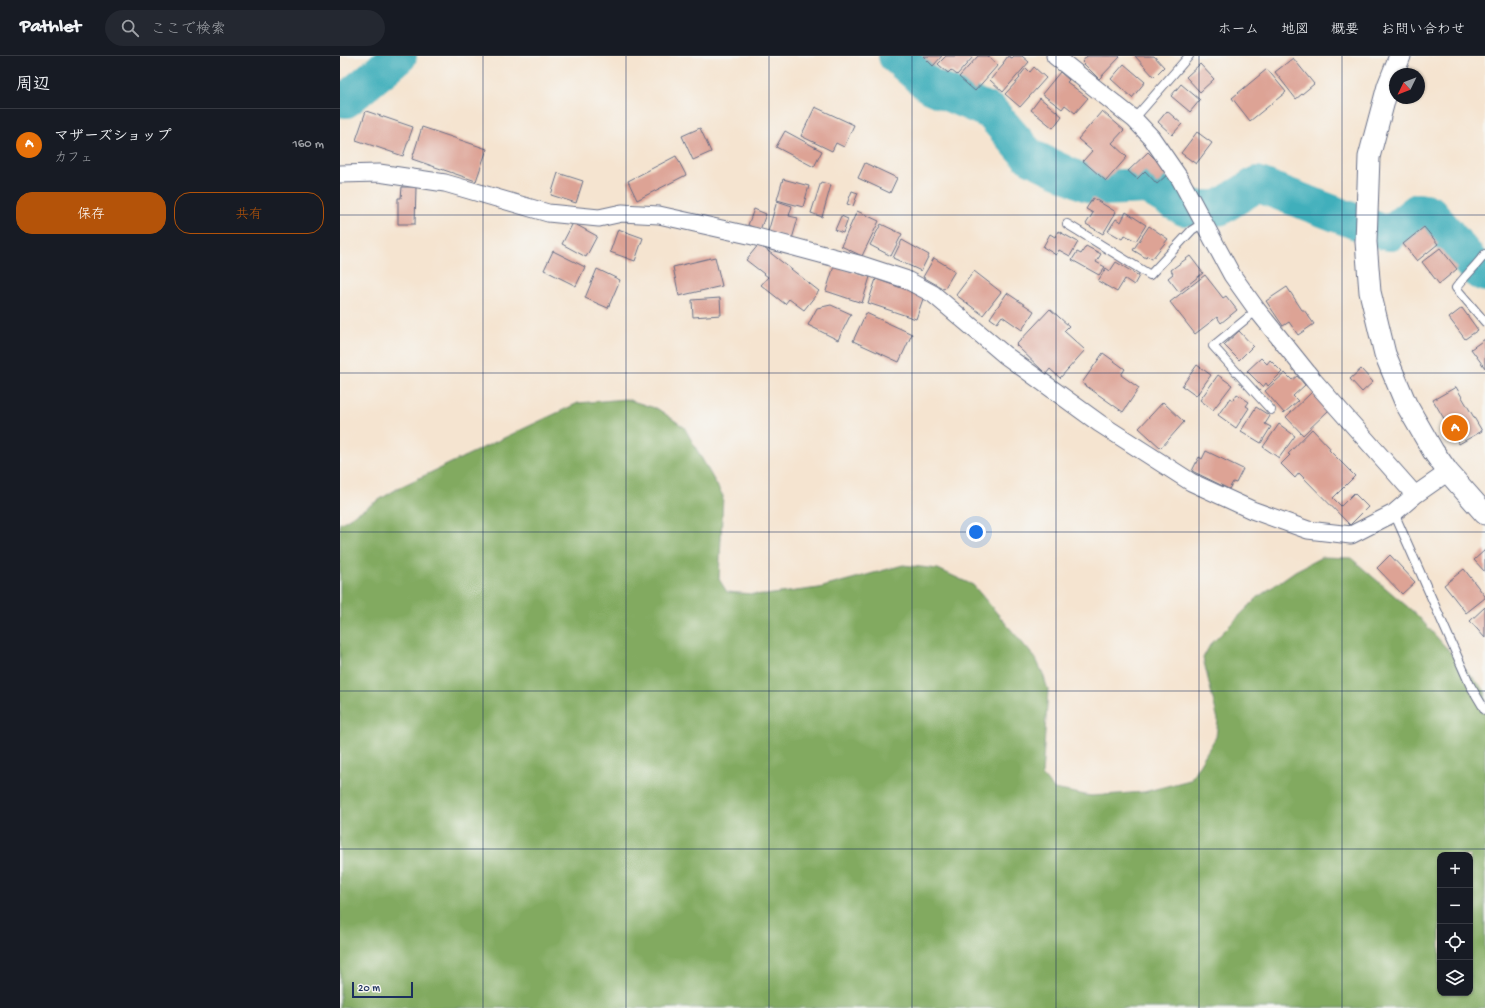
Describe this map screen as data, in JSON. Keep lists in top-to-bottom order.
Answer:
{
  "scale_bar": "20 m",
  "north": "bottom left",
  "page": {
    "header": "Pathlet",
    "search": "ここで検索",
    "nav": [
      "ホーム",
      "地図",
      "概要",
      "お問い合わせ"
    ],
    "heading": "周辺",
    "list": [
      {
        "mark": "A",
        "name": "マザーズショップ",
        "note": "カフェ",
        "value": "160 m"
      }
    ],
    "buttons": ["保存", "共有"],
    "pins": "A",
    "map_buttons": ["+", "−"],
    "scale": "20 m"
  }
}
